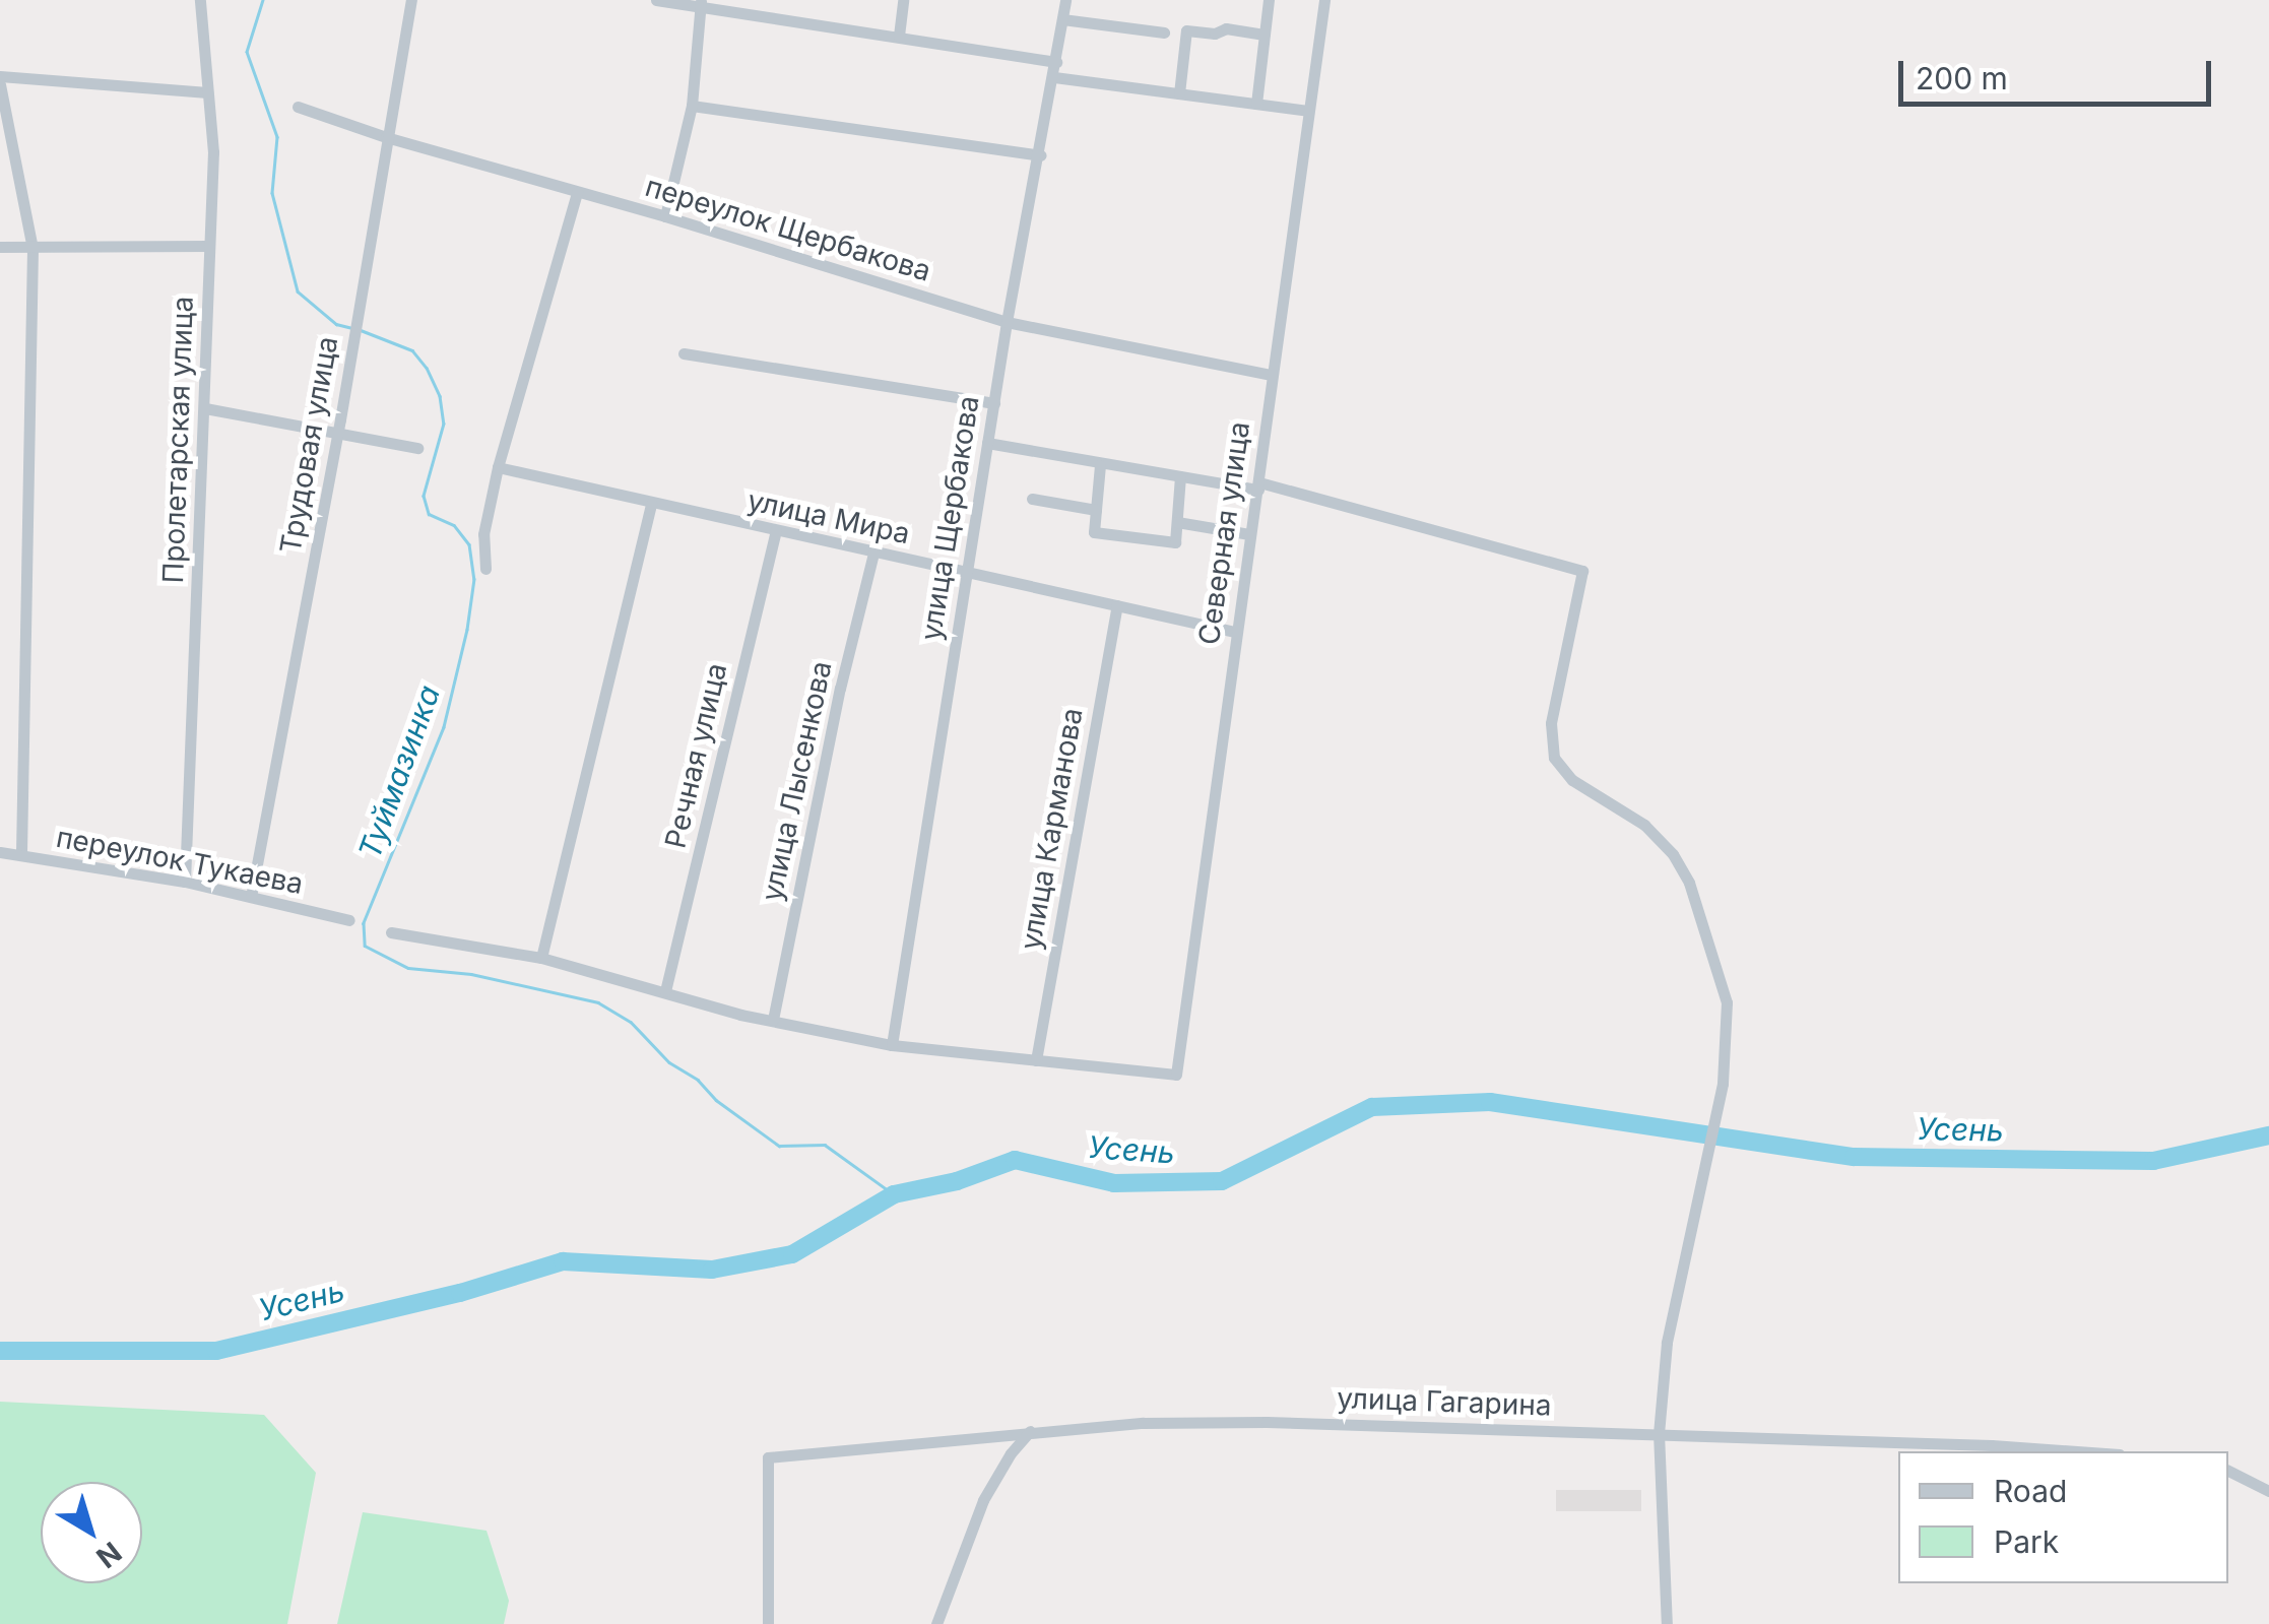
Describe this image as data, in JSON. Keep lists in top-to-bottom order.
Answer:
{
  "streets": {
    "street": [
      "переулок Щербакова",
      "Пролетарская улица",
      "Трудовая улица",
      "улица Мира",
      "улица Щербакова",
      "Северная улица",
      "Речная улица",
      "улица Лысенкова",
      "улица Карманова",
      "переулок Тукаева",
      "улица Гагарина"
    ]
  },
  "crossings": [
    ["переулок Щербакова", "Трудовая улица"],
    ["переулок Щербакова", "улица Щербакова"],
    ["переулок Щербакова", "Северная улица"],
    ["Пролетарская улица", "переулок Тукаева"],
    ["Трудовая улица", "переулок Тукаева"],
    ["улица Мира", "улица Щербакова"],
    ["улица Мира", "Северная улица"],
    ["улица Мира", "Речная улица"],
    ["улица Мира", "улица Лысенкова"],
    ["улица Мира", "улица Карманова"],
    ["Северная улица", "улица Карманова"]
  ],
  "water": ["Туймазинка", "Усень"],
  "legend": ["Road", "Park"],
  "scale_bar": "200 m",
  "north": "bottom right"
}
